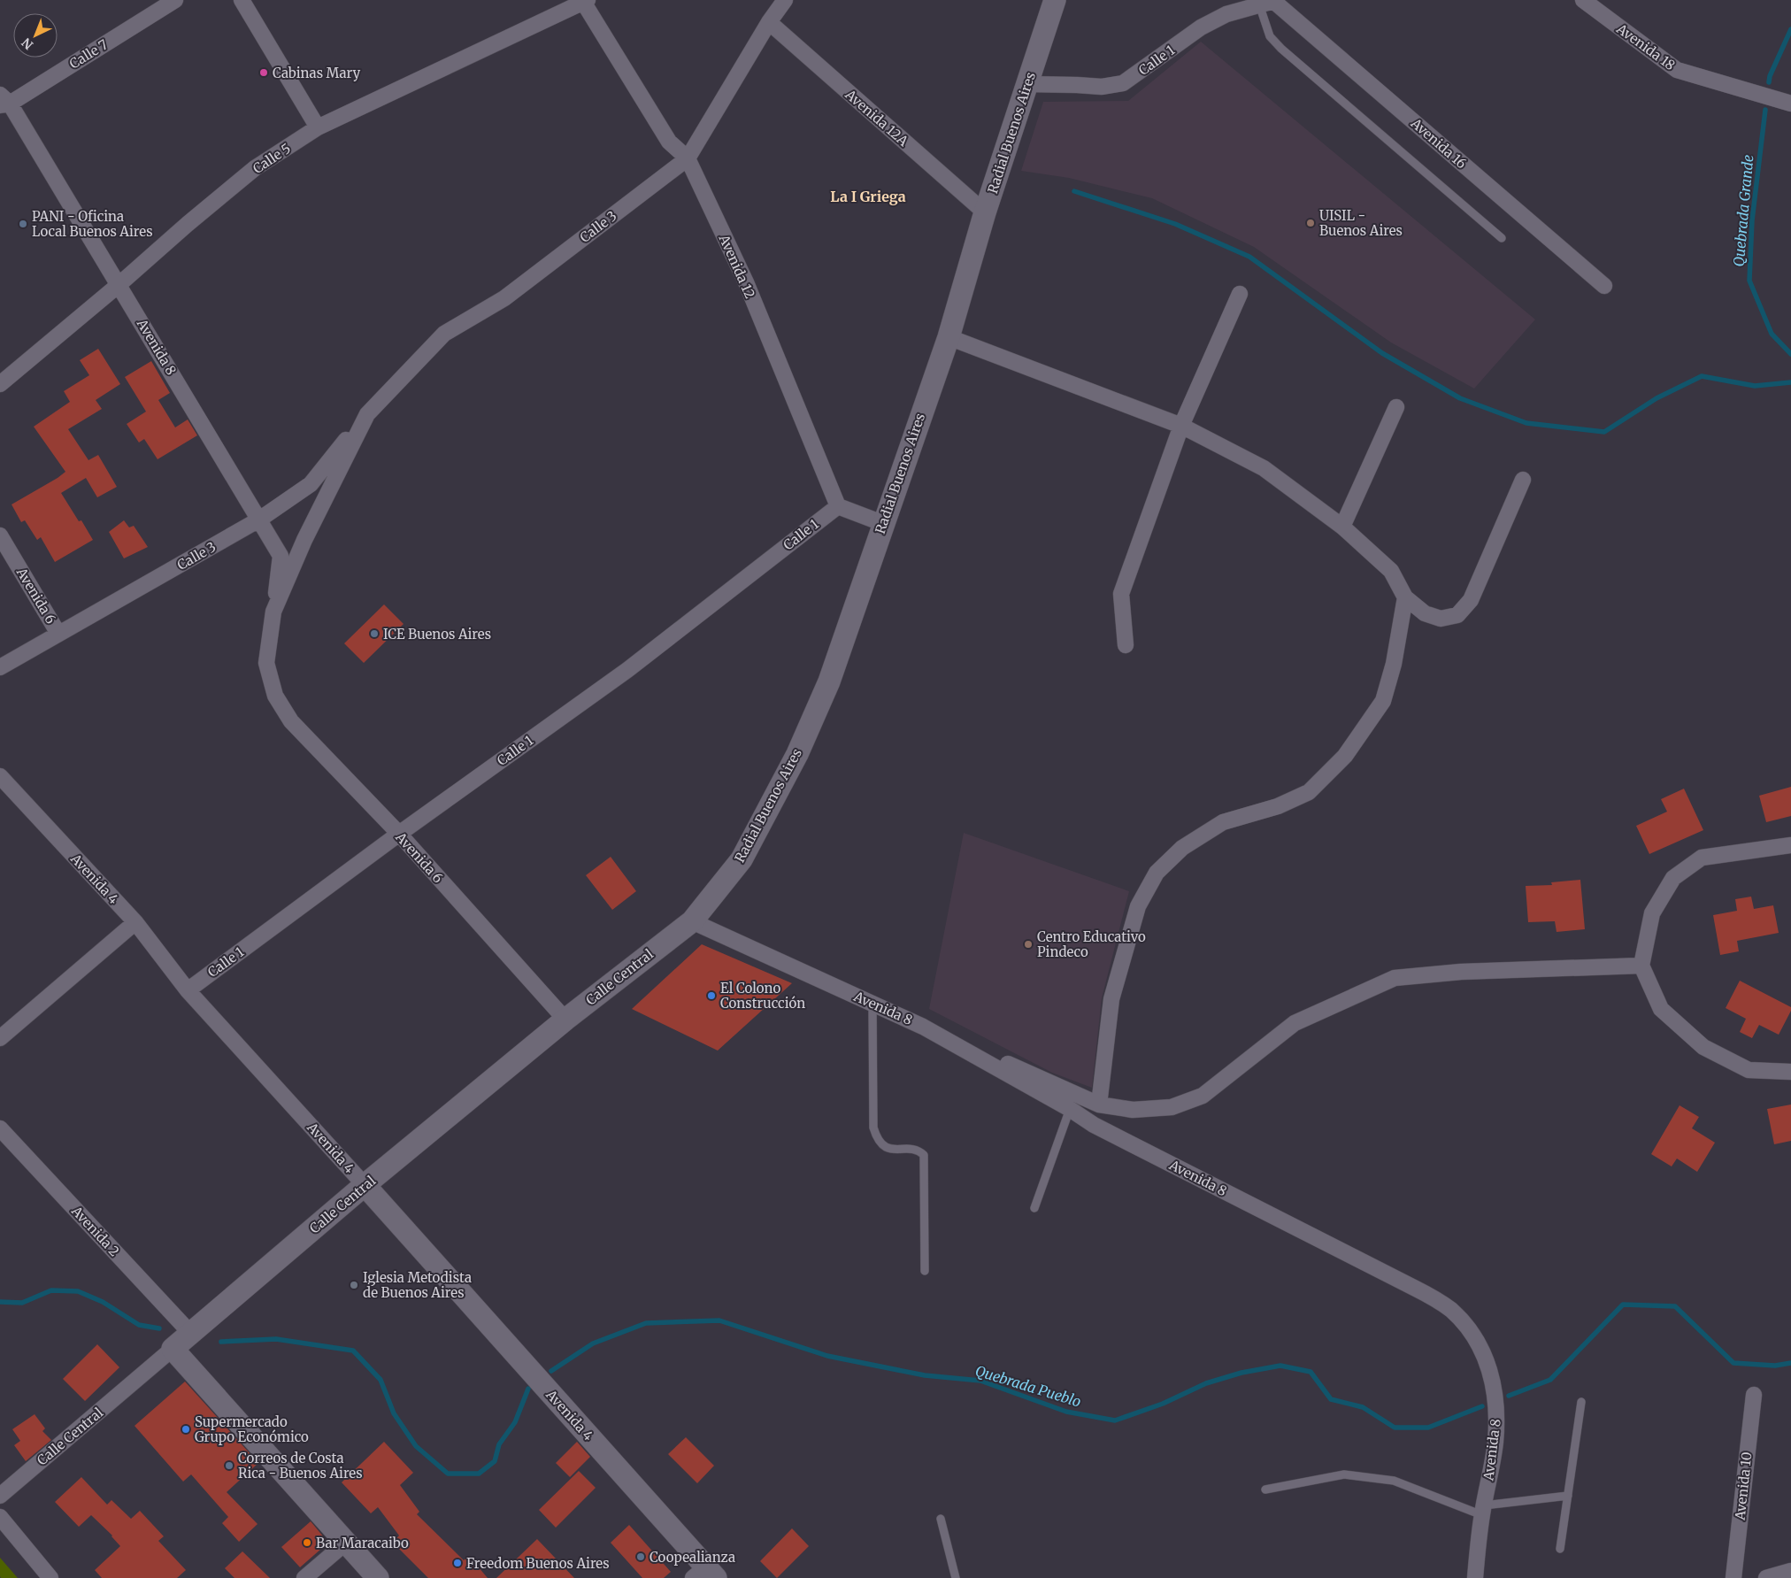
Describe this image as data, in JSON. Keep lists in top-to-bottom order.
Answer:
{
  "streets": {
    "main road": ["Radial Buenos Aires", "Avenida 4", "Calle Central"],
    "street": [
      "Avenida 18",
      "Calle 7",
      "Calle 1",
      "Avenida 12A",
      "Avenida 16",
      "Calle 5",
      "Calle 3",
      "Avenida 12",
      "Avenida 8",
      "Avenida 6",
      "Avenida 2",
      "Avenida 10"
    ]
  },
  "crossings": [
    ["Calle 7", "Avenida 8"],
    ["Calle 1", "Radial Buenos Aires"],
    ["Calle 1", "Avenida 16"],
    ["Calle 1", "Avenida 12"],
    ["Calle 1", "Avenida 6"],
    ["Calle 1", "Avenida 4"],
    ["Avenida 12A", "Radial Buenos Aires"],
    ["Avenida 12A", "Calle 3"],
    ["Radial Buenos Aires", "Avenida 8"],
    ["Radial Buenos Aires", "Calle Central"],
    ["Calle 5", "Avenida 12"],
    ["Calle 5", "Avenida 8"],
    ["Calle 3", "Avenida 12"],
    ["Calle 3", "Avenida 8"],
    ["Calle 3", "Avenida 6"],
    ["Avenida 8", "Calle Central"],
    ["Avenida 6", "Calle Central"],
    ["Avenida 4", "Calle Central"],
    ["Calle Central", "Avenida 2"]
  ],
  "districts": ["La I Griega"],
  "water": ["Quebrada Grande", "Quebrada Pueblo"],
  "places": [
    "Cabinas Mary",
    "UISIL - Buenos Aires",
    "PANI - Oficina Local Buenos Aires",
    "ICE Buenos Aires",
    "Centro Educativo Pindeco",
    "El Colono Construcción",
    "Iglesia Metodista de Buenos Aires",
    "Supermercado Grupo Económico",
    "Correos de Costa Rica - Buenos Aires",
    "Bar Maracaibo",
    "Coopealianza",
    "Freedom Buenos Aires"
  ],
  "north": "bottom left"
}
